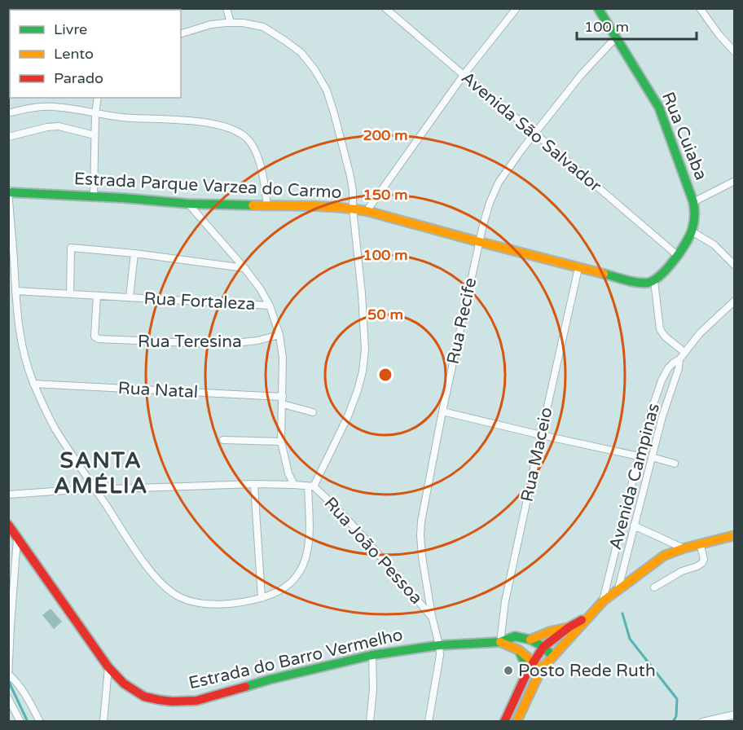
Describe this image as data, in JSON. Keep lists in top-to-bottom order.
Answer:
{
  "streets": {
    "street": [
      "Avenida São Salvador",
      "Rua Cuiaba",
      "Estrada Parque Varzea do Carmo",
      "Rua Fortaleza",
      "Rua Recife",
      "Rua Teresina",
      "Rua Natal",
      "Rua Maceio",
      "Avenida Campinas",
      "Rua João Pessoa",
      "Estrada do Barro Vermelho"
    ]
  },
  "crossings": [
    ["Avenida São Salvador", "Rua Cuiaba"],
    ["Avenida São Salvador", "Rua Recife"],
    ["Rua Cuiaba", "Rua Recife"],
    ["Estrada Parque Varzea do Carmo", "Rua Recife"],
    ["Estrada Parque Varzea do Carmo", "Rua Maceio"],
    ["Rua Fortaleza", "Rua Teresina"],
    ["Rua Recife", "Rua João Pessoa"],
    ["Rua Recife", "Estrada do Barro Vermelho"],
    ["Rua Maceio", "Estrada do Barro Vermelho"]
  ],
  "districts": ["SANTA AMÉLIA"],
  "places": ["Posto Rede Ruth"],
  "legend": ["Livre", "Lento", "Parado"],
  "scale_bar": "100 m",
  "rings": [
    "200 m",
    "150 m",
    "100 m",
    "50 m"
  ]
}
